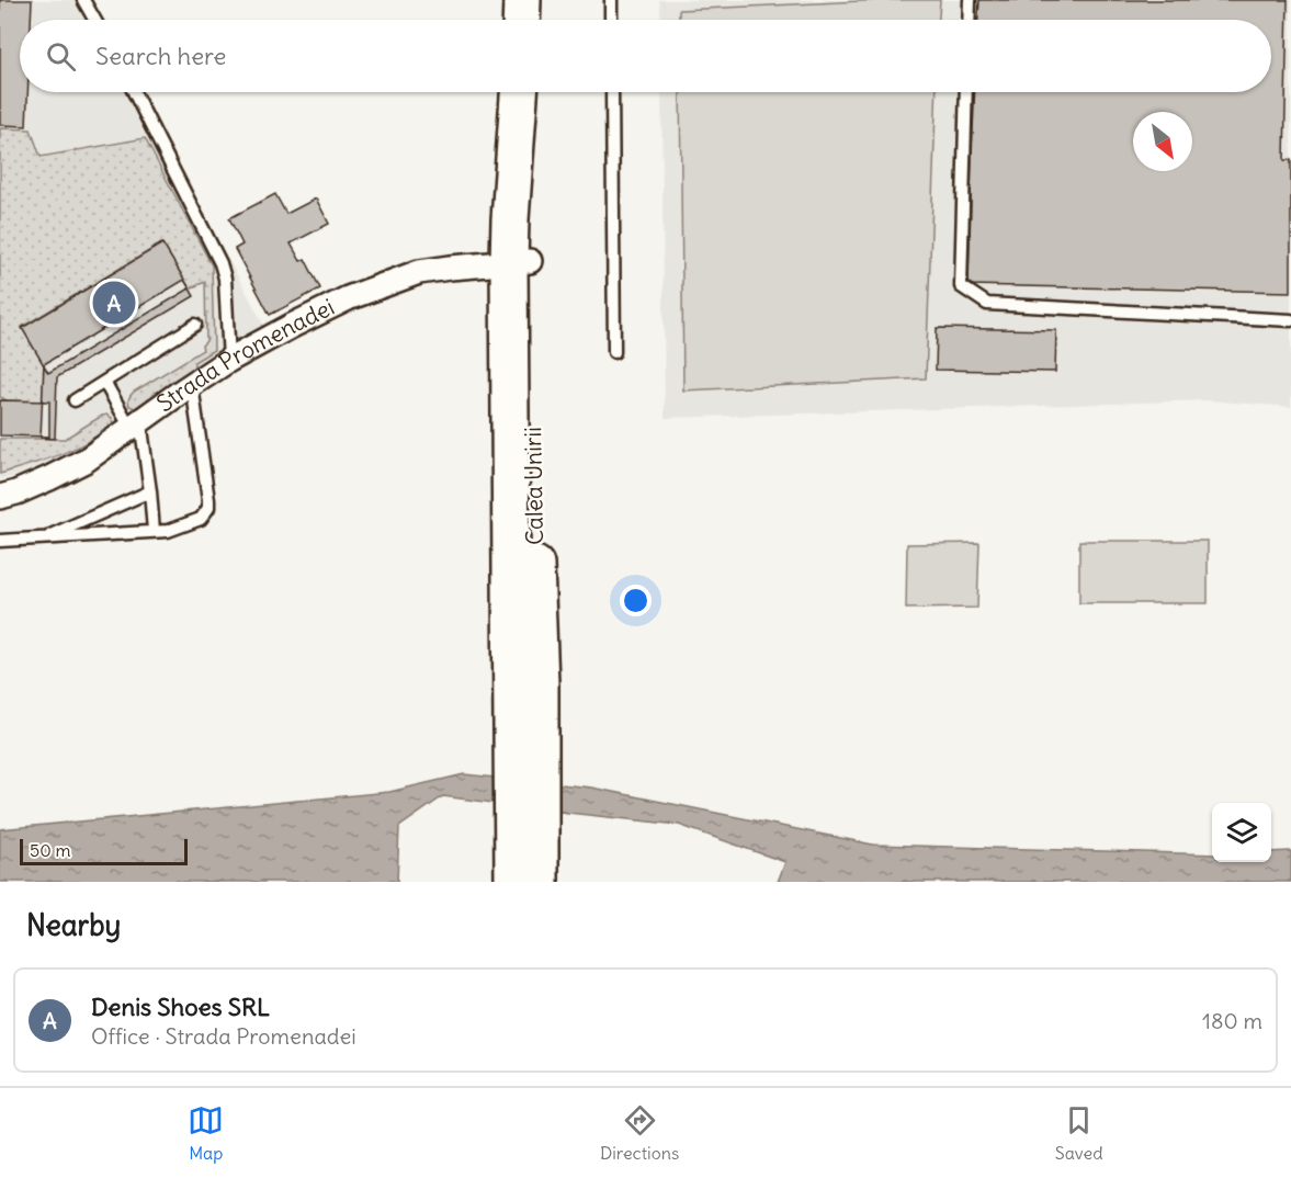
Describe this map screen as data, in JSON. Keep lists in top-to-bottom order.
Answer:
{
  "streets": {
    "main road": ["Calea Unirii"],
    "street": ["Strada Promenadei"]
  },
  "crossings": [
    ["Strada Promenadei", "Calea Unirii"]
  ],
  "scale_bar": "50 m",
  "north": "bottom right",
  "page": {
    "search": "Search here",
    "pins": "A",
    "scale": "50 m",
    "heading": "Nearby",
    "list": [
      {
        "mark": "A",
        "name": "Denis Shoes SRL",
        "note": "Office · Strada Promenadei",
        "value": "180 m"
      }
    ],
    "nav": ["Map", "Directions", "Saved"]
  }
}
